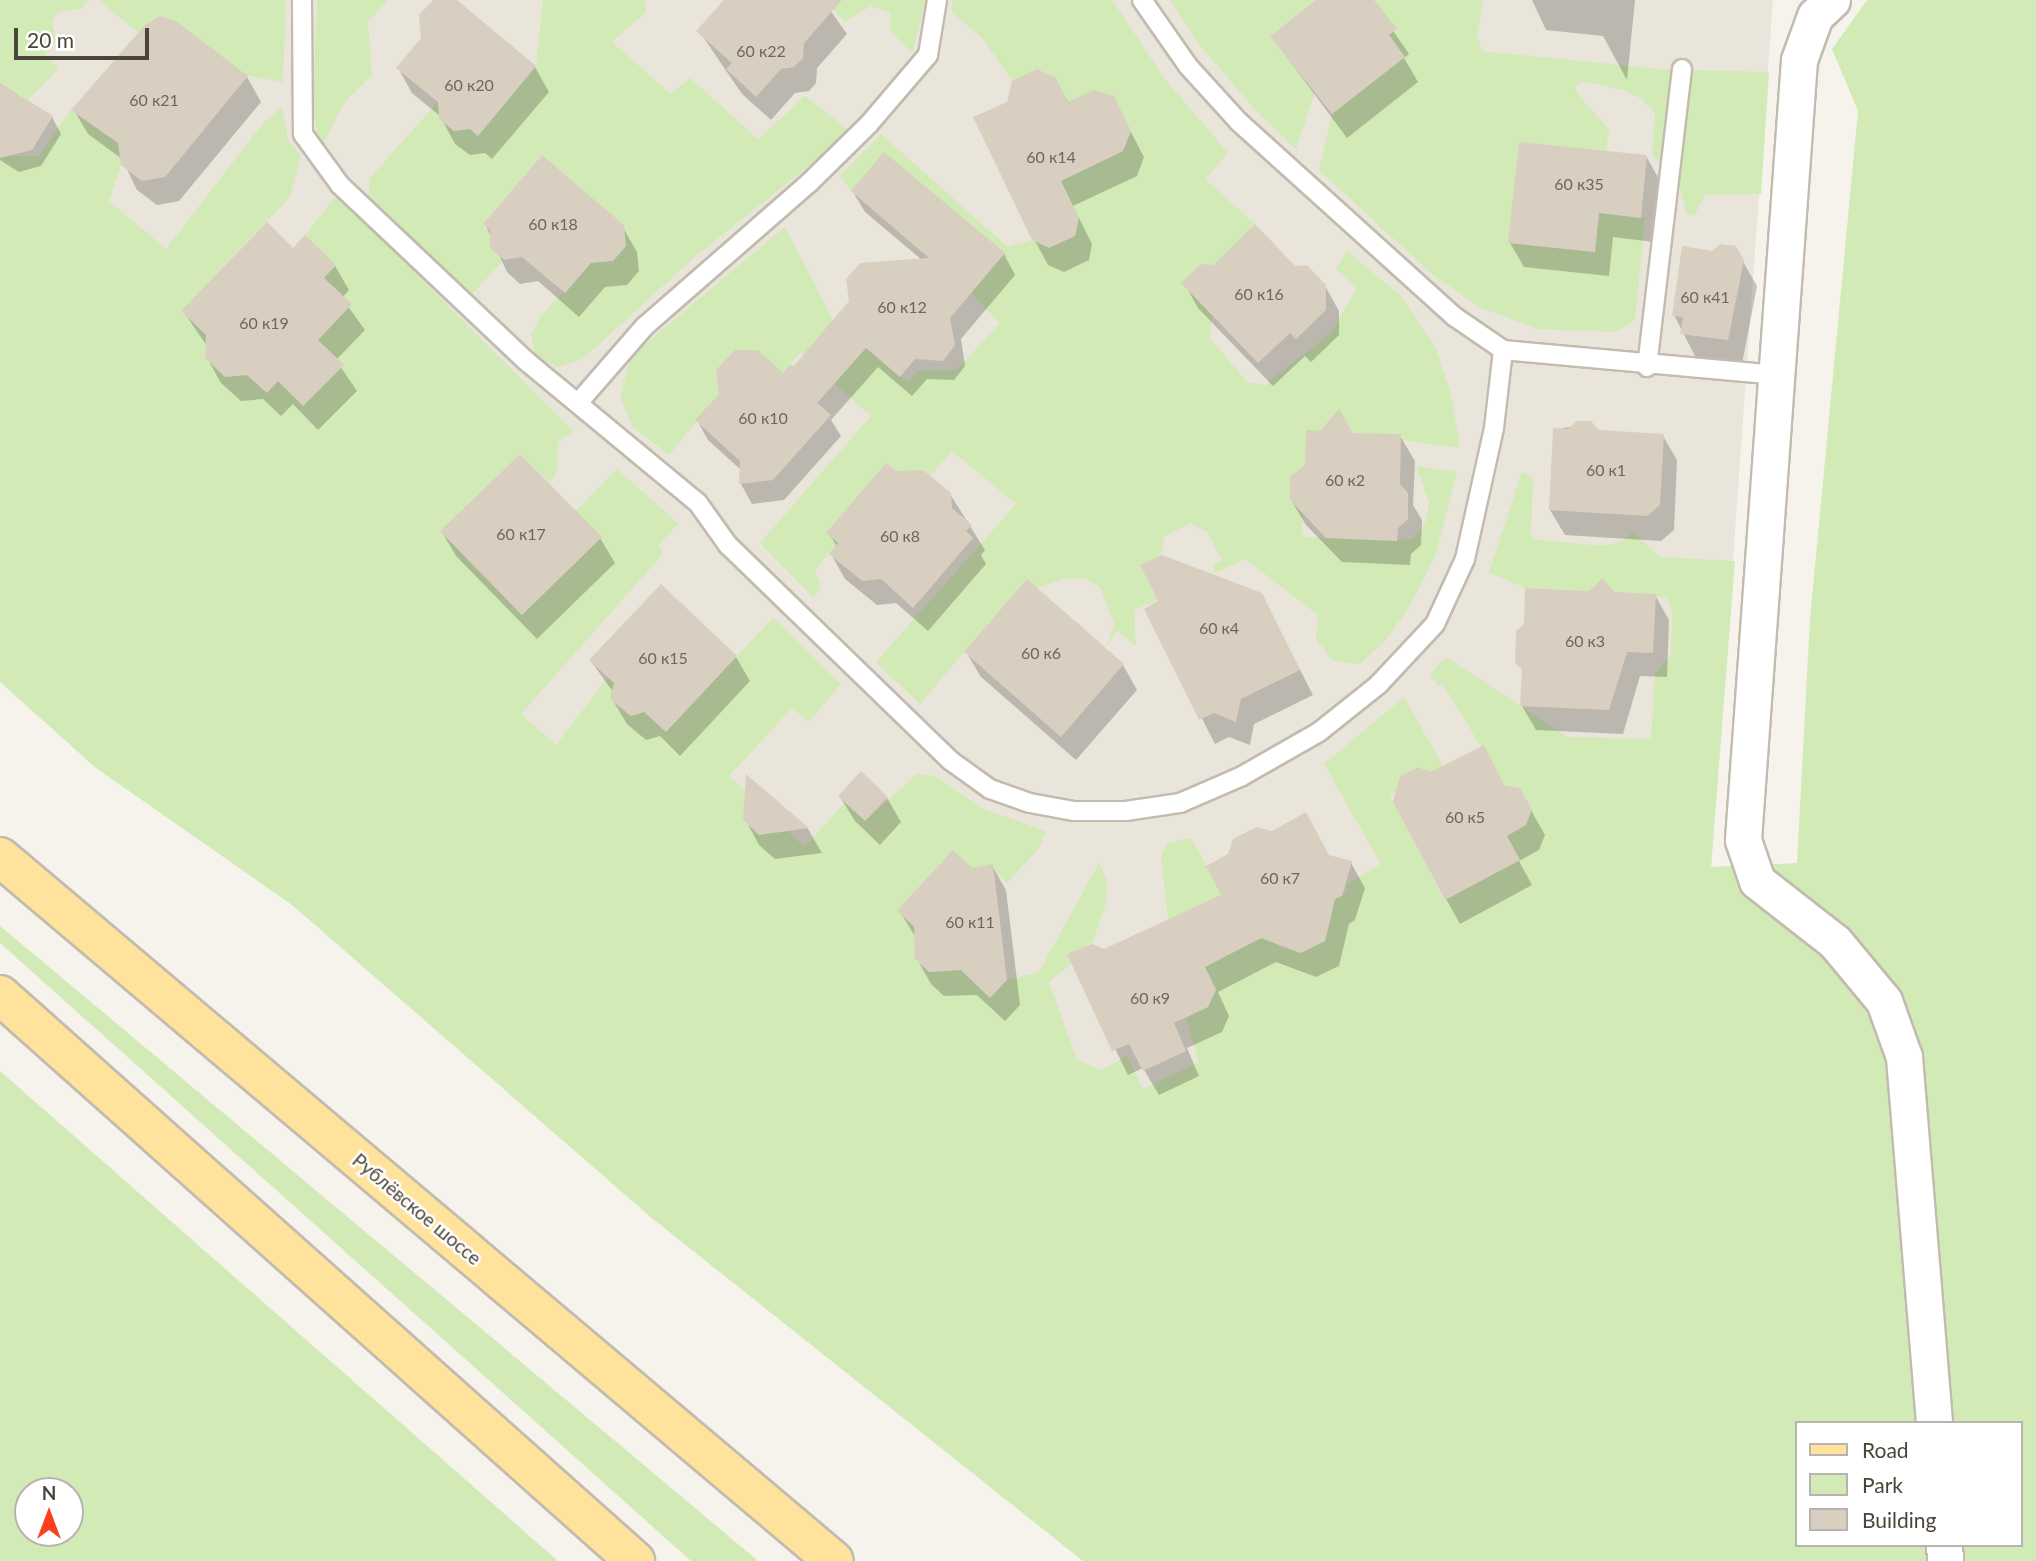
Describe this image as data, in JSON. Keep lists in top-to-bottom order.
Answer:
{
  "streets": {
    "main road": ["Рублёвское шоссе"]
  },
  "house_numbers": [
    "60 к22",
    "60 к20",
    "60 к21",
    "60 к14",
    "60 к35",
    "60 к18",
    "60 к16",
    "60 к41",
    "60 к12",
    "60 к19",
    "60 к10",
    "60 к1",
    "60 к2",
    "60 к17",
    "60 к8",
    "60 к4",
    "60 к3",
    "60 к6",
    "60 к15",
    "60 к5",
    "60 к7",
    "60 к11",
    "60 к9"
  ],
  "legend": ["Road", "Park", "Building"],
  "scale_bar": "20 m",
  "north": "top"
}
